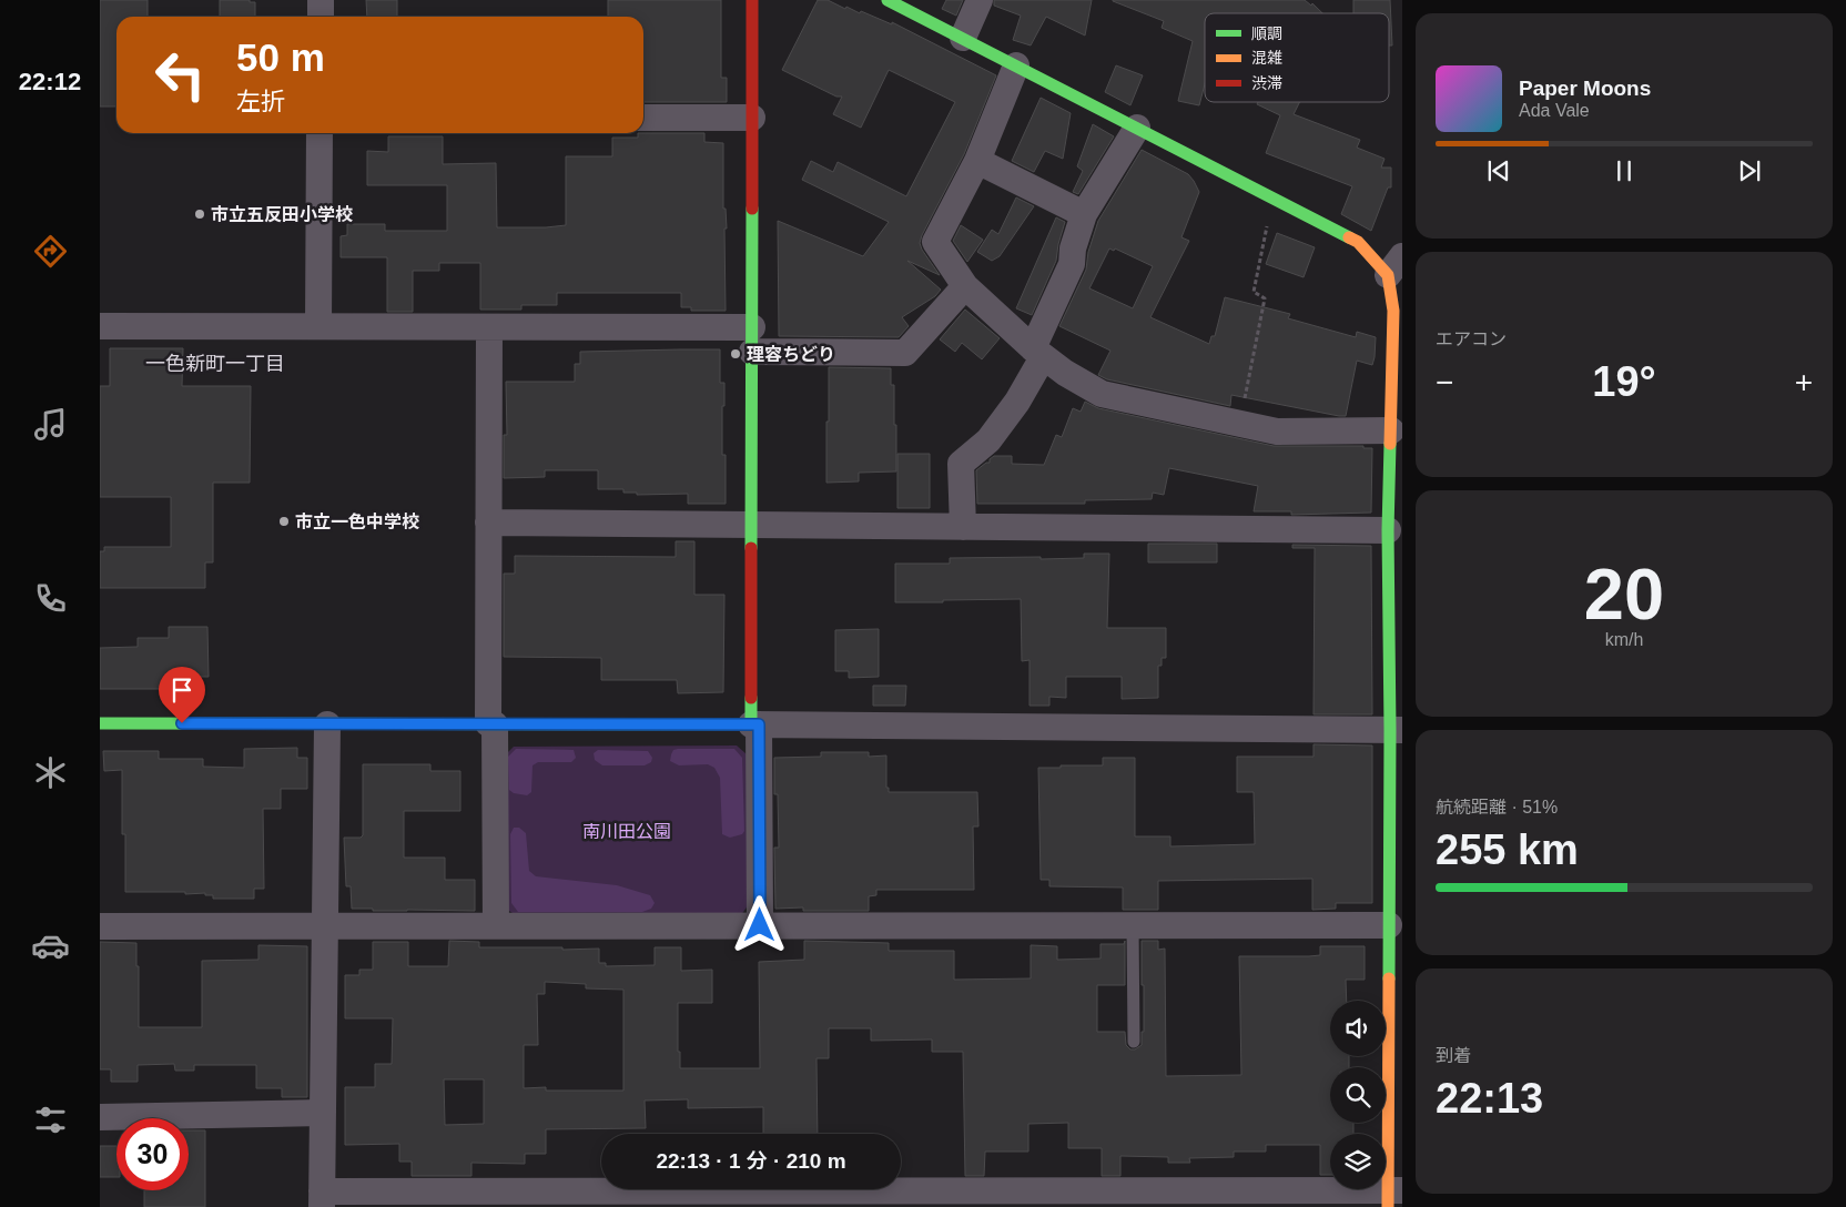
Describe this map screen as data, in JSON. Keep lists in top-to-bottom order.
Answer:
{
  "districts": ["一色新町一丁目"],
  "parks": ["南川田公園"],
  "places": ["市立五反田小学校", "理容ちどり", "市立一色中学校"],
  "legend": ["順調", "混雑", "渋滞"],
  "page": {
    "tabs": "22:12",
    "turn": ["50 m", "左折"],
    "song": ["Paper Moons", "Ada Vale"],
    "tile": [
      "エアコン",
      ["20", "km/h"],
      ["航続距離 · 51%", "255 km"],
      ["到着", "22:13"]
    ],
    "heat": ["−", "19°", "+"],
    "limit": "30",
    "trip": "22:13 · 1 分 · 210 m"
  }
}
